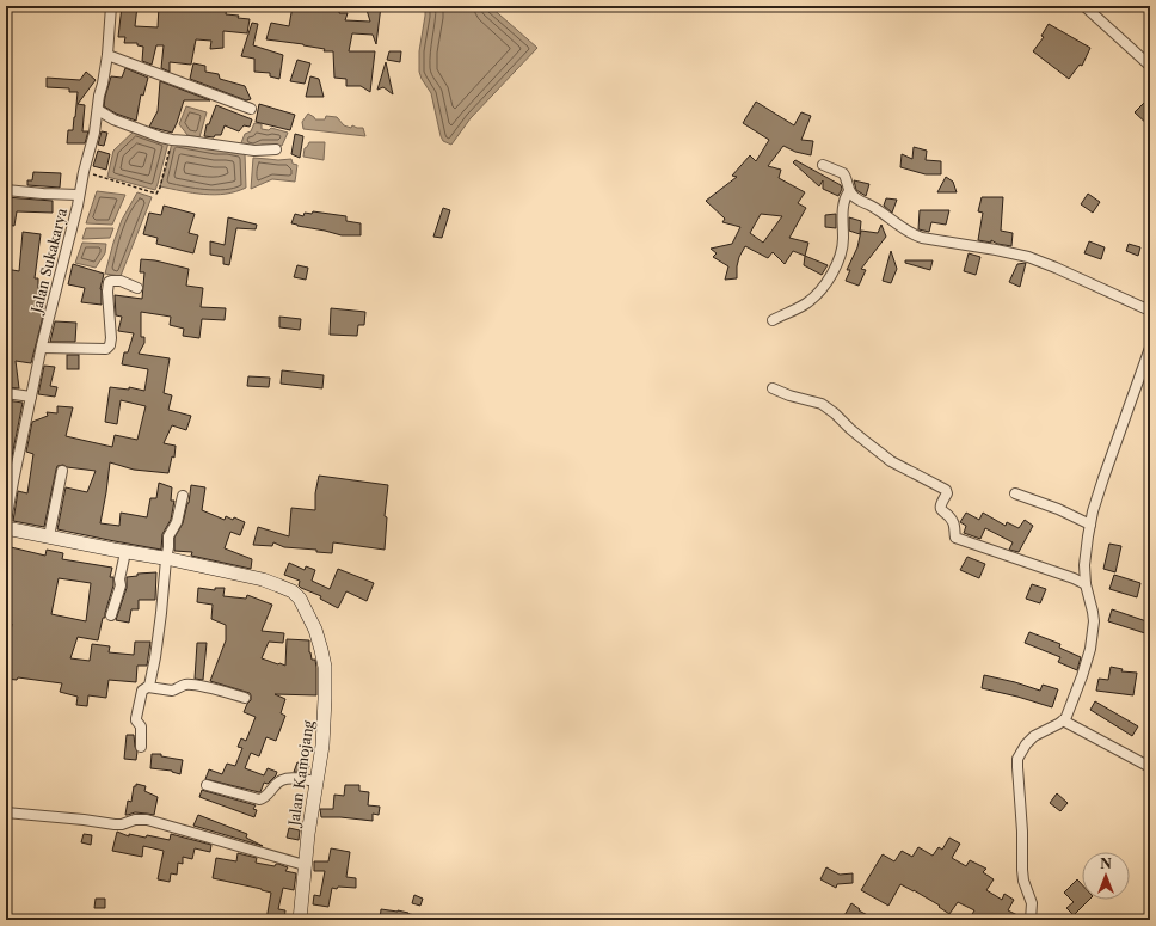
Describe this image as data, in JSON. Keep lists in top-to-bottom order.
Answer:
{
  "streets": {
    "main road": ["Jalan Kamojang"],
    "street": ["Jalan Sukakarya"]
  },
  "north": "top"
}
